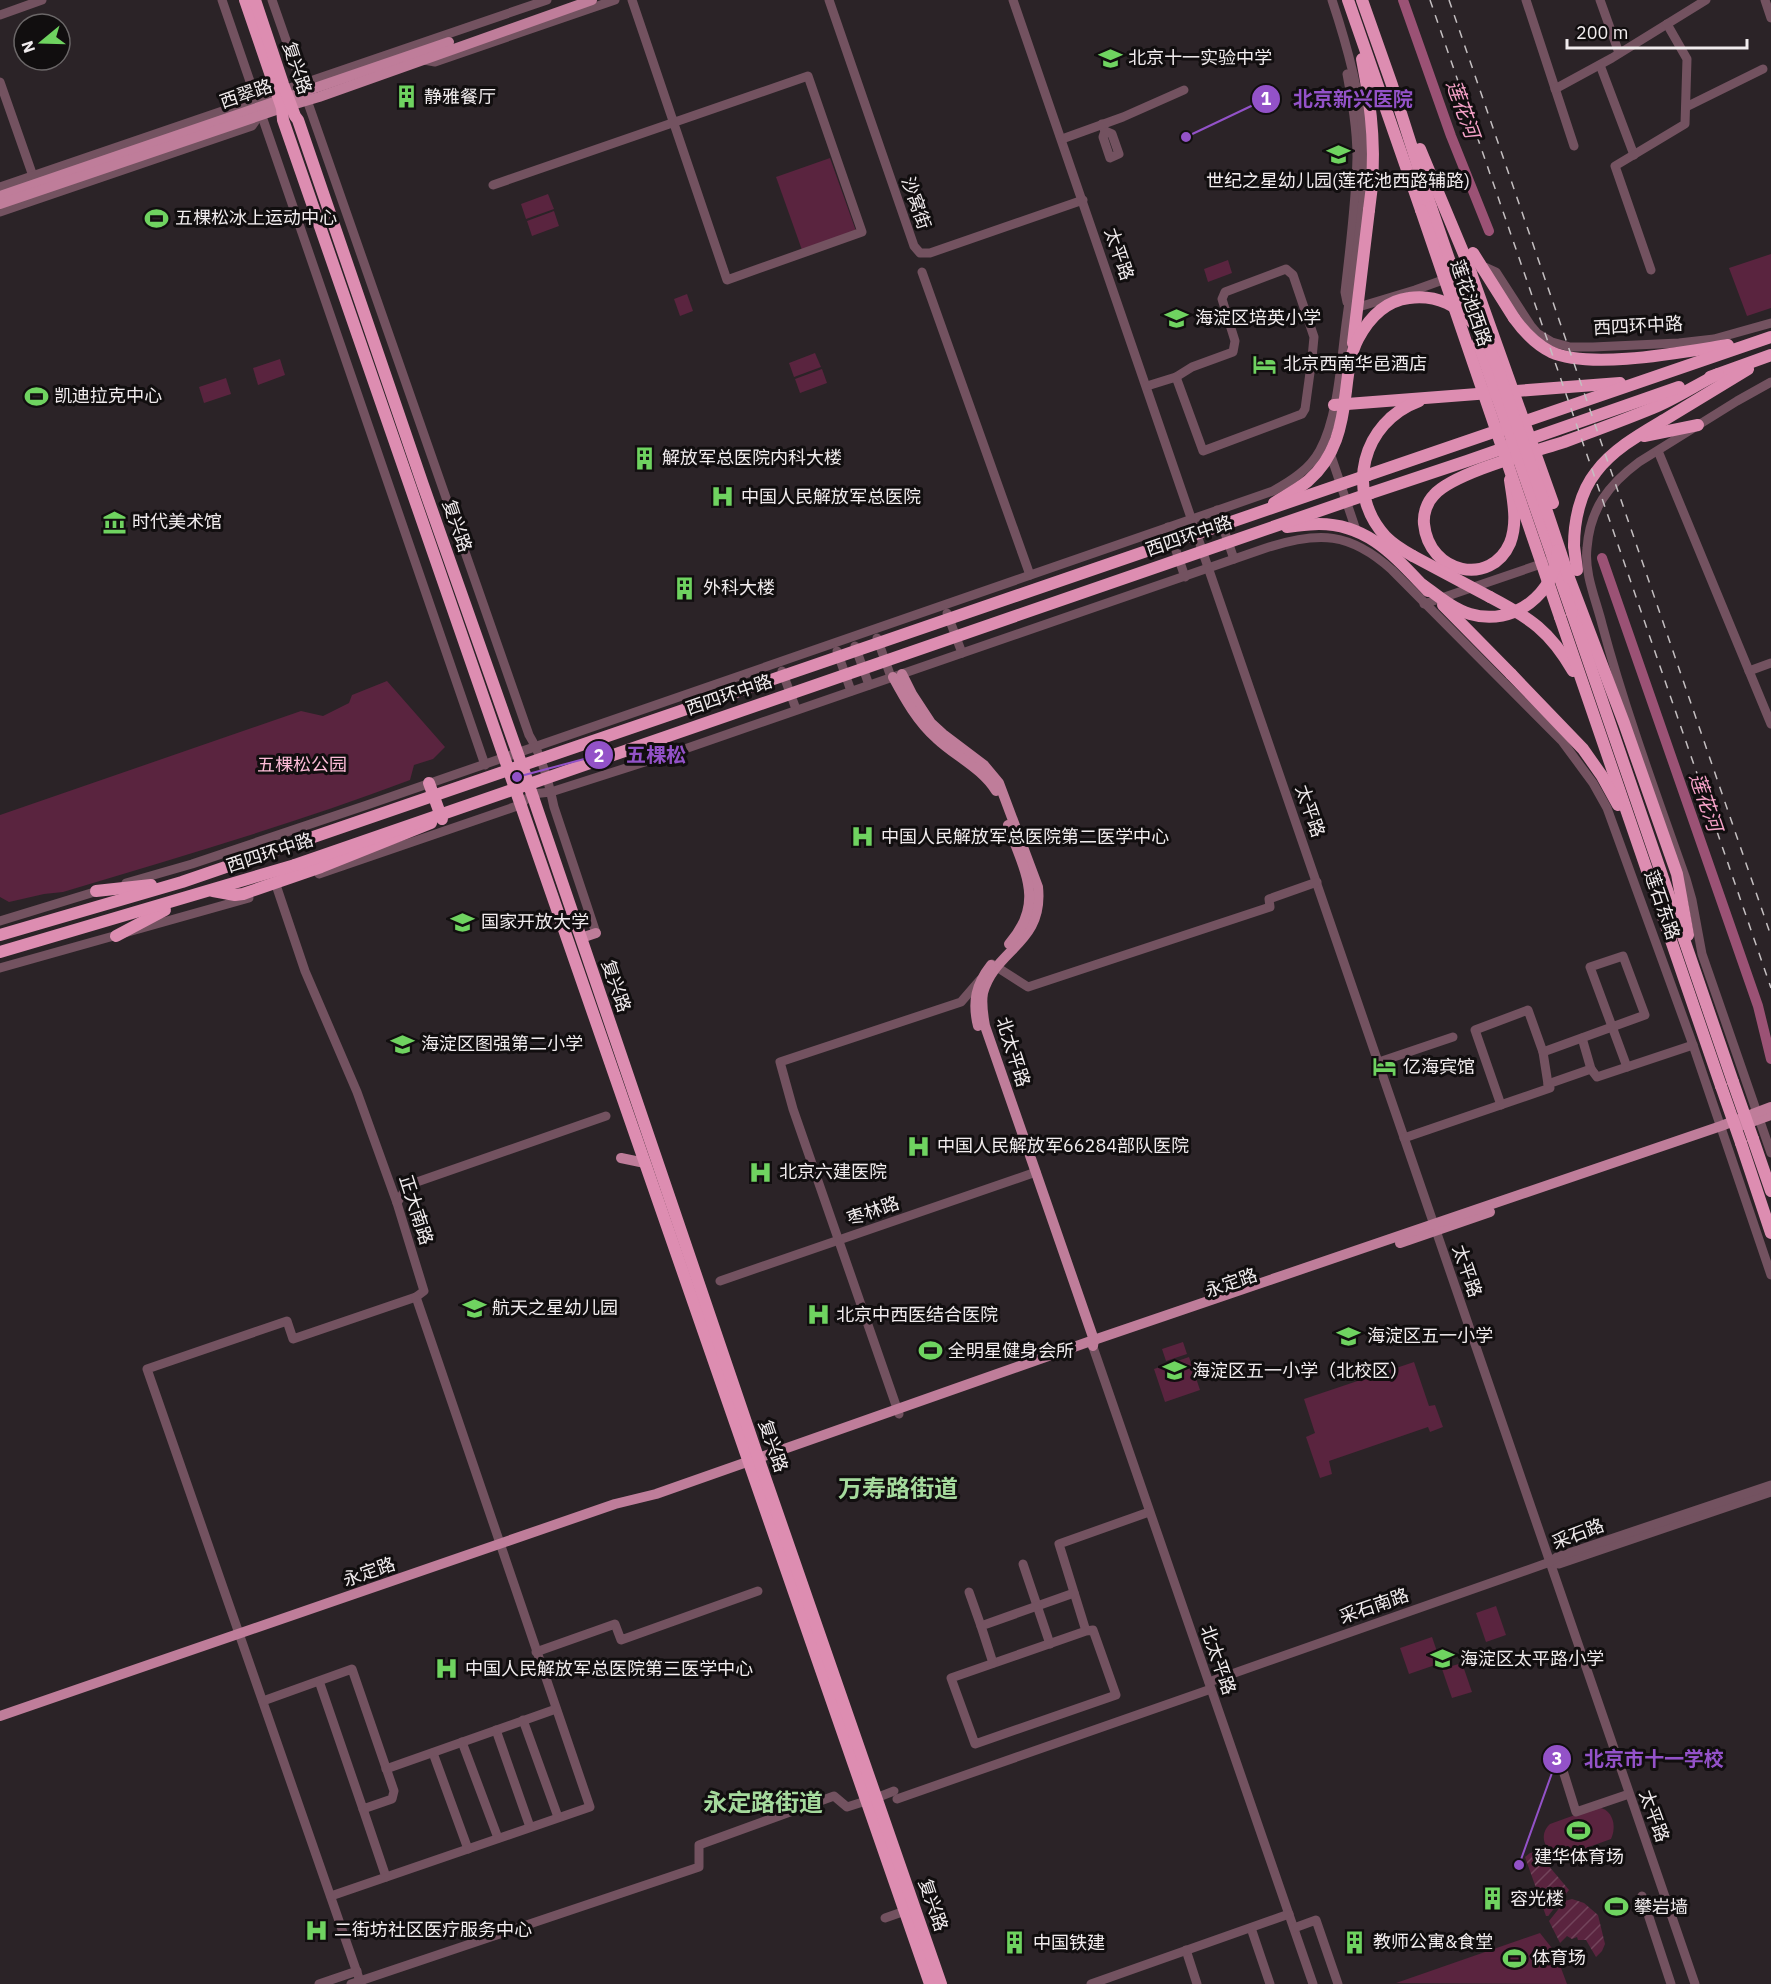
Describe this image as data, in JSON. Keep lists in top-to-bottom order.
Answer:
{
  "streets": {
    "highway": [
      "复兴路",
      "莲花池西路",
      "西四环中路",
      "莲石东路"
    ],
    "main road": ["西翠路", "北太平路", "永定路"],
    "street": [
      "沙窝街",
      "太平路",
      "正大南路",
      "枣林路",
      "采石路",
      "采石南路"
    ]
  },
  "crossings": [
    ["复兴路", "西翠路"],
    ["复兴路", "西四环中路"],
    ["复兴路", "永定路"],
    ["复兴路", "采石南路"],
    ["沙窝街", "太平路"],
    ["太平路", "西四环中路"],
    ["太平路", "永定路"],
    ["太平路", "采石路"],
    ["太平路", "采石南路"],
    ["莲花池西路", "莲石东路"],
    ["西四环中路", "莲石东路"],
    ["西四环中路", "北太平路"],
    ["西四环中路", "正大南路"],
    ["莲石东路", "永定路"],
    ["北太平路", "枣林路"],
    ["北太平路", "永定路"],
    ["北太平路", "采石南路"],
    ["正大南路", "永定路"],
    ["采石路", "采石南路"]
  ],
  "districts": ["万寿路街道", "永定路街道"],
  "water": ["莲花河"],
  "parks": ["五棵松公园"],
  "places": {
    "school or university": [
      "北京十一实验中学",
      "世纪之星幼儿园(莲花池西路辅路)",
      "海淀区培英小学",
      "国家开放大学",
      "海淀区图强第二小学",
      "航天之星幼儿园",
      "海淀区五一小学",
      "海淀区五一小学（北校区）",
      "海淀区太平路小学"
    ],
    "building": [
      "静雅餐厅",
      "解放军总医院内科大楼",
      "外科大楼",
      "容光楼",
      "教师公寓&食堂",
      "中国铁建"
    ],
    "other": ["北京新兴医院", "五棵松", "北京市十一学校"],
    "sports": [
      "五棵松冰上运动中心",
      "凯迪拉克中心",
      "全明星健身会所",
      "建华体育场",
      "攀岩墙",
      "体育场"
    ],
    "hotel": ["北京西南华邑酒店", "亿海宾馆"],
    "hospital": [
      "中国人民解放军总医院",
      "中国人民解放军总医院第二医学中心",
      "中国人民解放军66284部队医院",
      "北京六建医院",
      "北京中西医结合医院",
      "中国人民解放军总医院第三医学中心",
      "二街坊社区医疗服务中心"
    ],
    "museum": ["时代美术馆"]
  },
  "scale_bar": "200 m",
  "north": "left"
}
